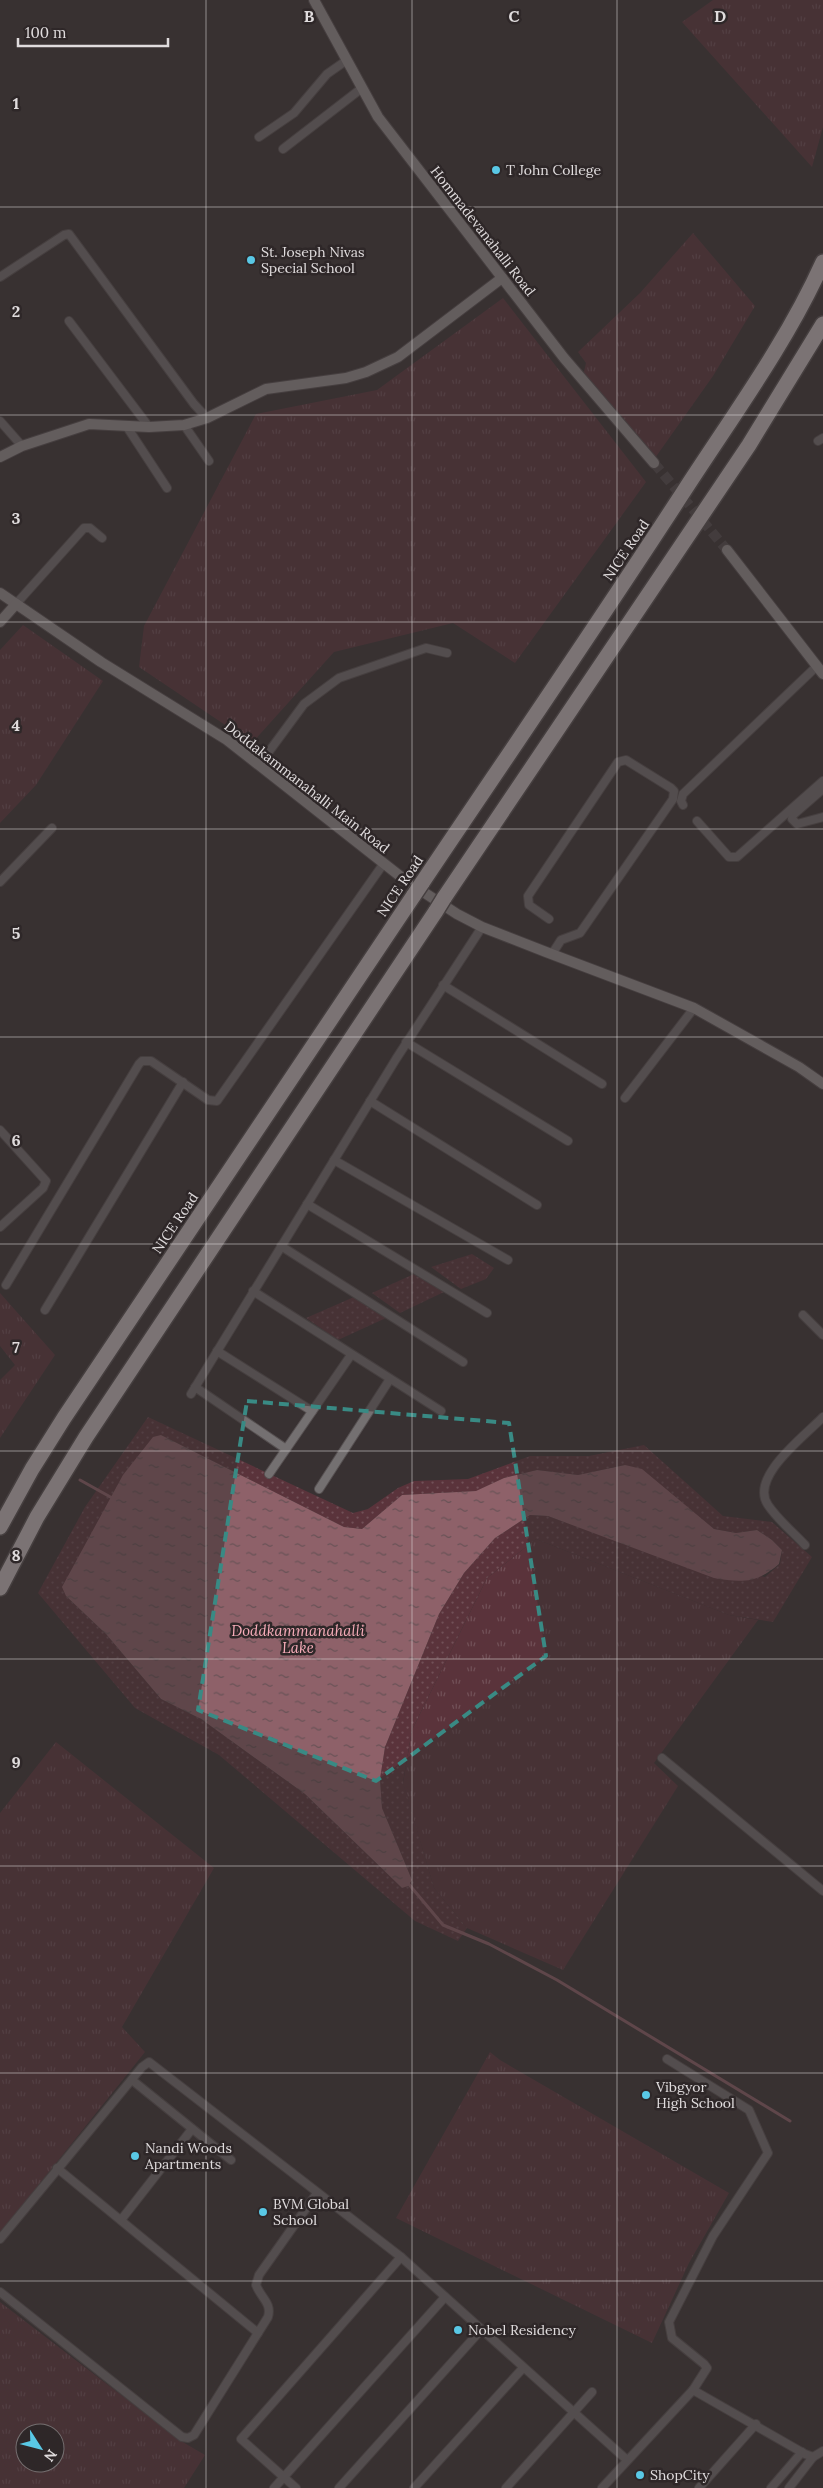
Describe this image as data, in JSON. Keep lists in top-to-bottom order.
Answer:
{
  "streets": {
    "highway": ["NICE Road"],
    "street": ["Hommadevanahalli Road", "Doddakammanahalli Main Road"]
  },
  "water": ["Doddkammanahalli Lake"],
  "places": [
    "T John College",
    "St. Joseph Nivas Special School",
    "Vibgyor High School",
    "Nandi Woods Apartments",
    "BVM Global School",
    "Nobel Residency",
    "ShopCity"
  ],
  "scale_bar": "100 m",
  "north": "bottom right",
  "grid": {
    "columns": ["B", "C", "D"],
    "rows": [
      "1",
      "2",
      "3",
      "4",
      "5",
      "6",
      "7",
      "8",
      "9"
    ]
  }
}
